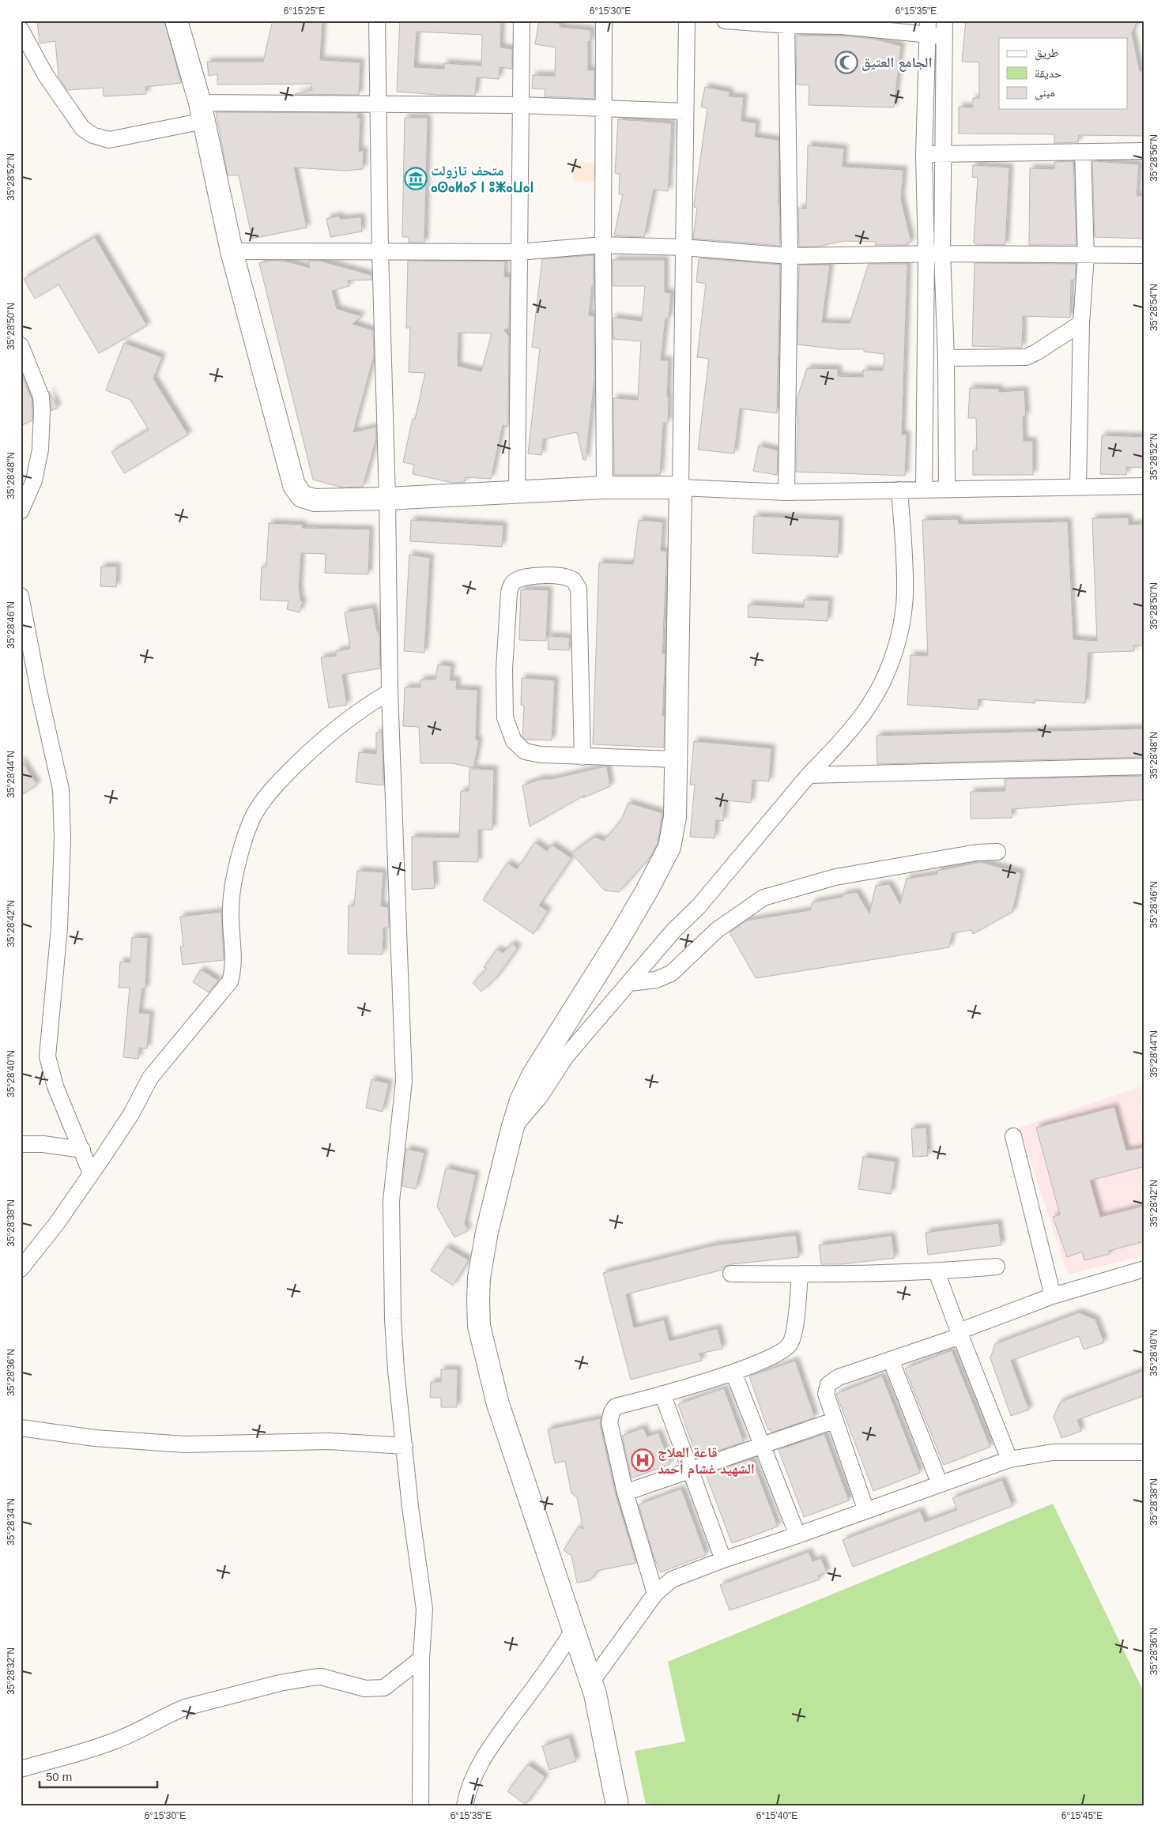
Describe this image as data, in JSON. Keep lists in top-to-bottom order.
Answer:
{
  "places": {
    "mosque": ["الجامع العتيق"],
    "museum": ["متحف تازولت ⴰⵙⴰⵍⴰⵢ ⵏ ⵓⵥⴰⵡⴰⵏ"],
    "hospital": ["قاعة العلاج الشهيد غشام أحمد"]
  },
  "legend": ["طريق", "حديقة", "مبنى"],
  "scale_bar": "50 m",
  "coordinates": [
    "6°15'25\"E",
    "6°15'30\"E",
    "6°15'35\"E",
    "35°28'56\"N",
    "35°28'52\"N",
    "35°28'54\"N",
    "35°28'50\"N",
    "35°28'48\"N",
    "35°28'46\"N",
    "35°28'44\"N",
    "35°28'42\"N",
    "35°28'40\"N",
    "35°28'38\"N",
    "35°28'36\"N",
    "35°28'34\"N",
    "35°28'32\"N",
    "6°15'40\"E",
    "6°15'45\"E"
  ]
}
